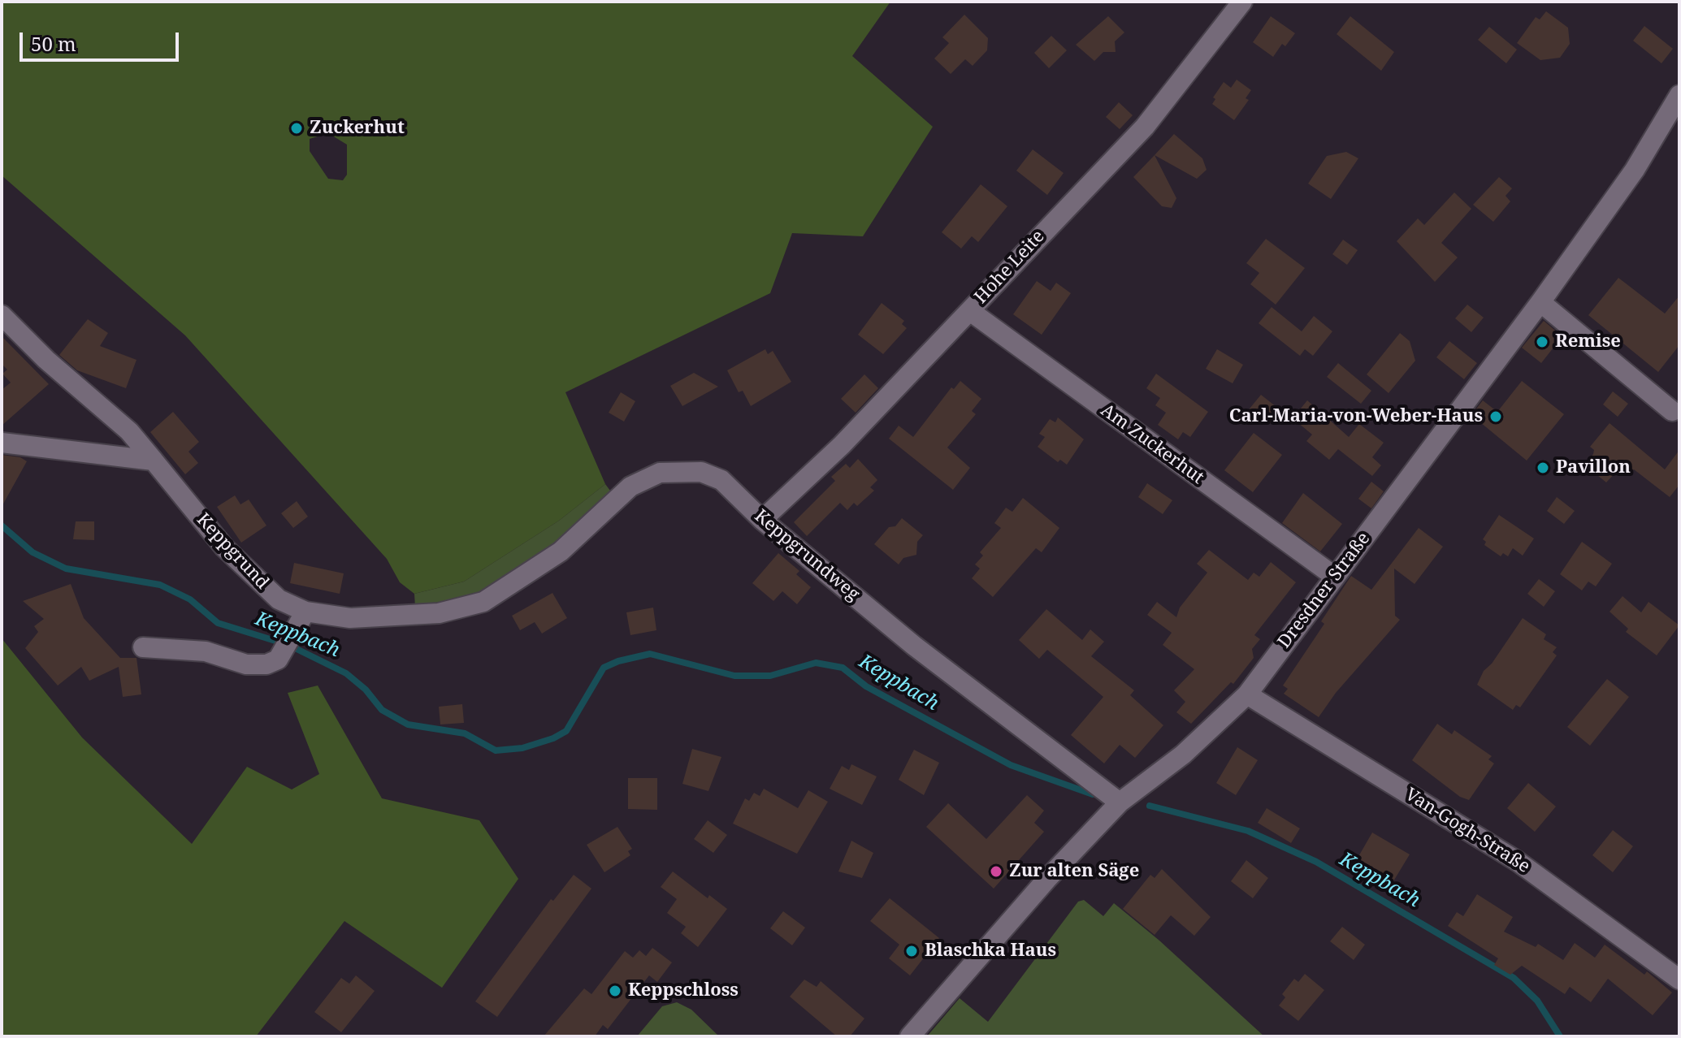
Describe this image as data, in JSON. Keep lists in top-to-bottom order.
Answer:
{
  "streets": {
    "street": [
      "Hohe Leite",
      "Am Zuckerhut",
      "Keppgrund",
      "Keppgrundweg",
      "Dresdner Straße",
      "Van-Gogh-Straße"
    ]
  },
  "crossings": [
    ["Hohe Leite", "Am Zuckerhut"],
    ["Hohe Leite", "Keppgrundweg"],
    ["Am Zuckerhut", "Dresdner Straße"],
    ["Keppgrund", "Keppgrundweg"],
    ["Keppgrundweg", "Dresdner Straße"],
    ["Dresdner Straße", "Van-Gogh-Straße"]
  ],
  "water": ["Keppbach"],
  "places": [
    "Zuckerhut",
    "Remise",
    "Carl-Maria-von-Weber-Haus",
    "Pavillon",
    "Zur alten Säge",
    "Blaschka Haus",
    "Keppschloss"
  ],
  "scale_bar": "50 m"
}
